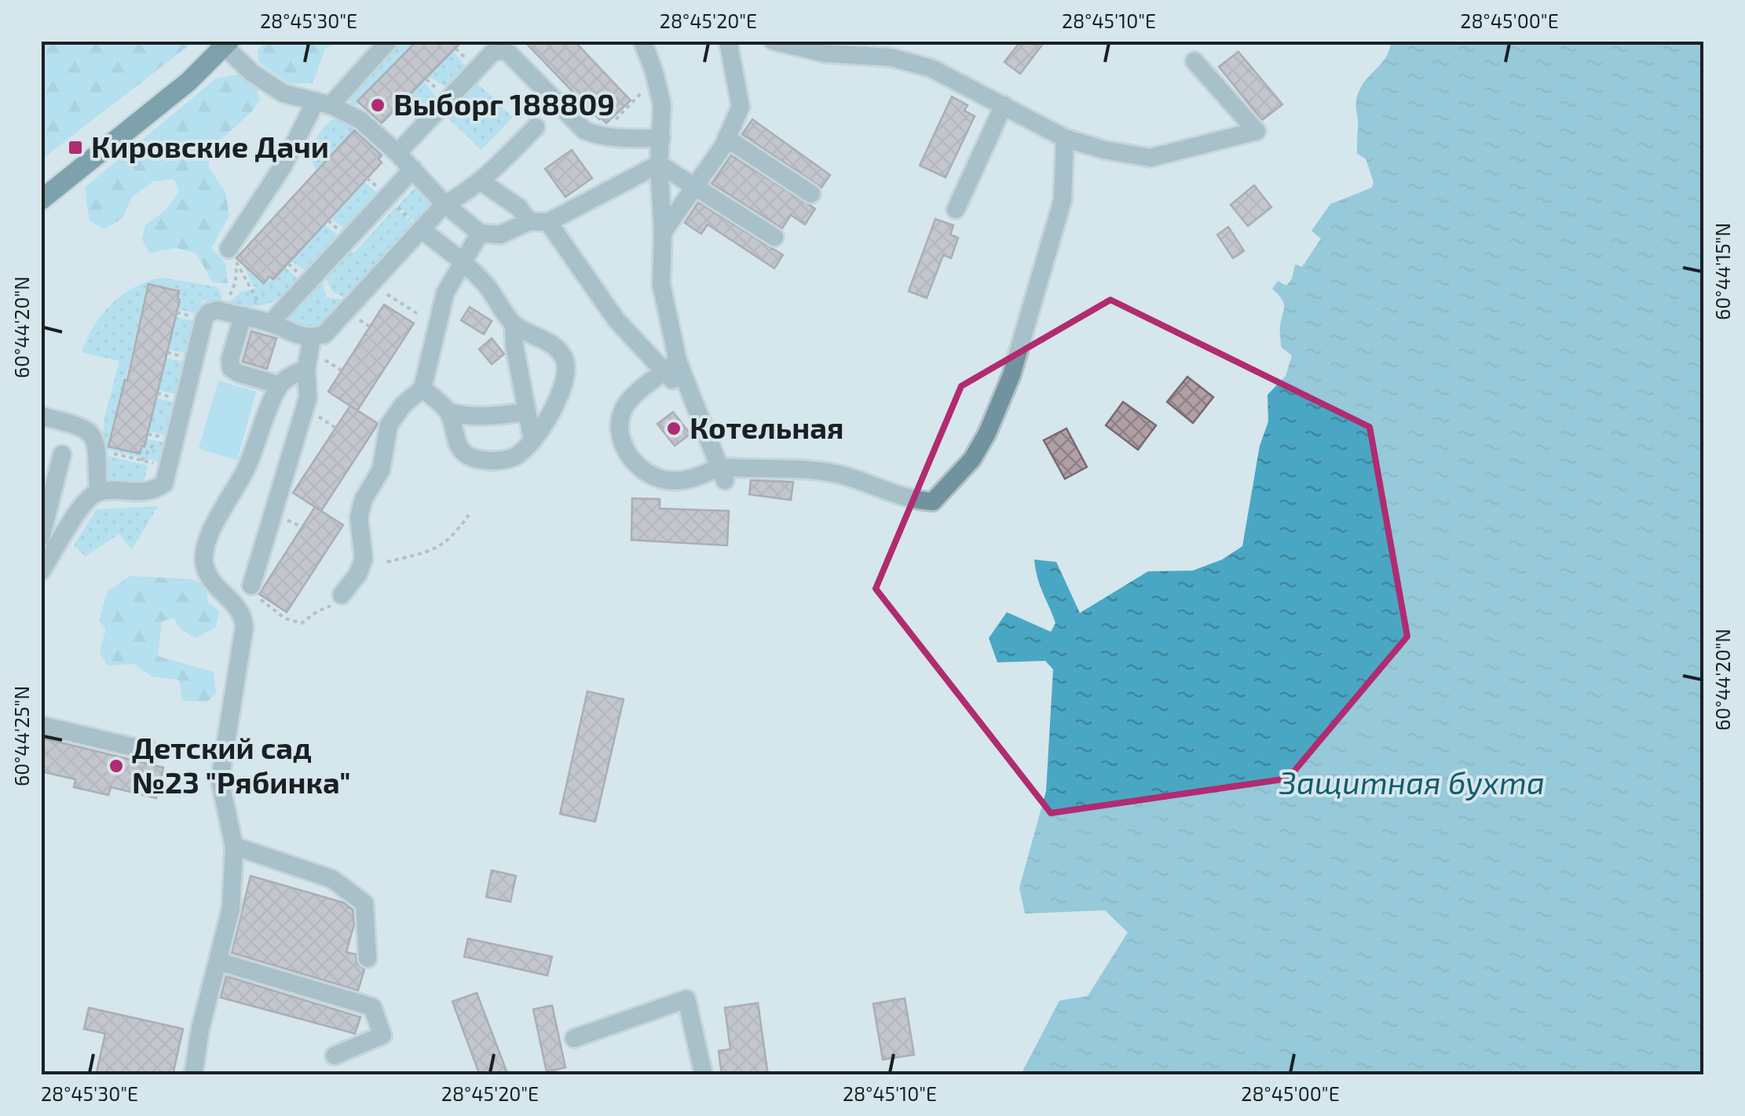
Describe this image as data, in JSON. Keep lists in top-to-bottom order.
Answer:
{
  "water": ["Защитная бухта"],
  "places": {
    "other": ["Выборг 188809", "Котельная", "Детский сад №23 \"Рябинка\""],
    "transit": ["Кировские Дачи"]
  },
  "coordinates": [
    "28°45'30\"E",
    "28°45'20\"E",
    "28°45'10\"E",
    "28°45'00\"E",
    "60°44'15\"N",
    "60°44'20\"N",
    "60°44'25\"N"
  ]
}
